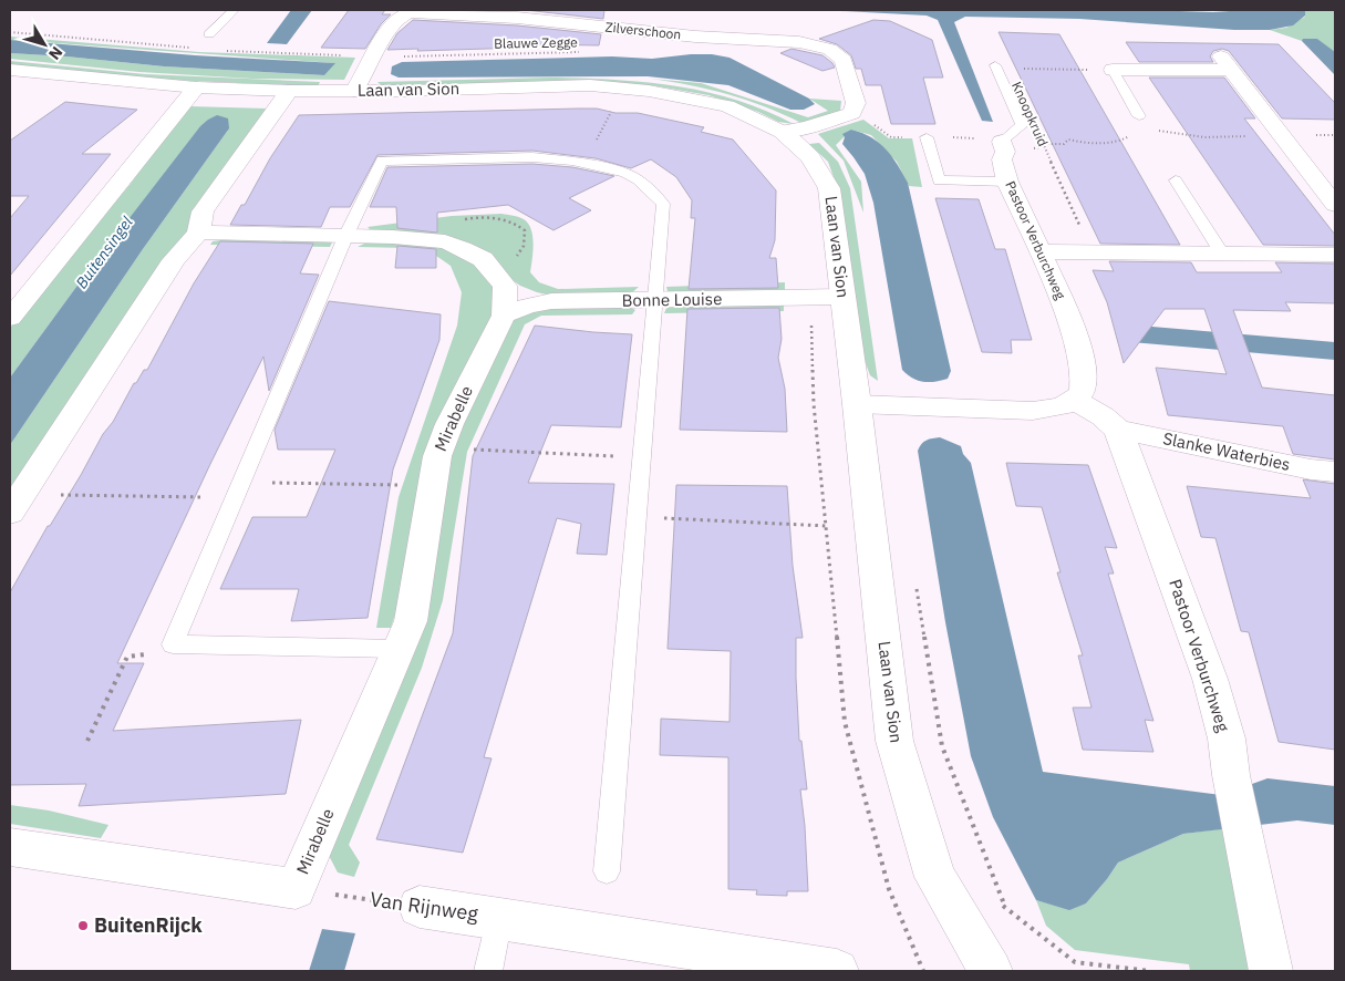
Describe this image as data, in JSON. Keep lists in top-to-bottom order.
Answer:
{
  "streets": {
    "street": [
      "Zilverschoon",
      "Laan van Sion",
      "Pastoor Verburchweg",
      "Bonne Louise",
      "Mirabelle",
      "Slanke Waterbies",
      "Van Rijnweg"
    ],
    "path": ["Blauwe Zegge", "Knoopkruid"]
  },
  "crossings": [
    ["Zilverschoon", "Blauwe Zegge"],
    ["Zilverschoon", "Laan van Sion"],
    ["Laan van Sion", "Bonne Louise"],
    ["Pastoor Verburchweg", "Slanke Waterbies"],
    ["Bonne Louise", "Mirabelle"],
    ["Mirabelle", "Van Rijnweg"]
  ],
  "water": ["Buitensingel"],
  "places": ["BuitenRijck"],
  "north": "bottom right"
}
